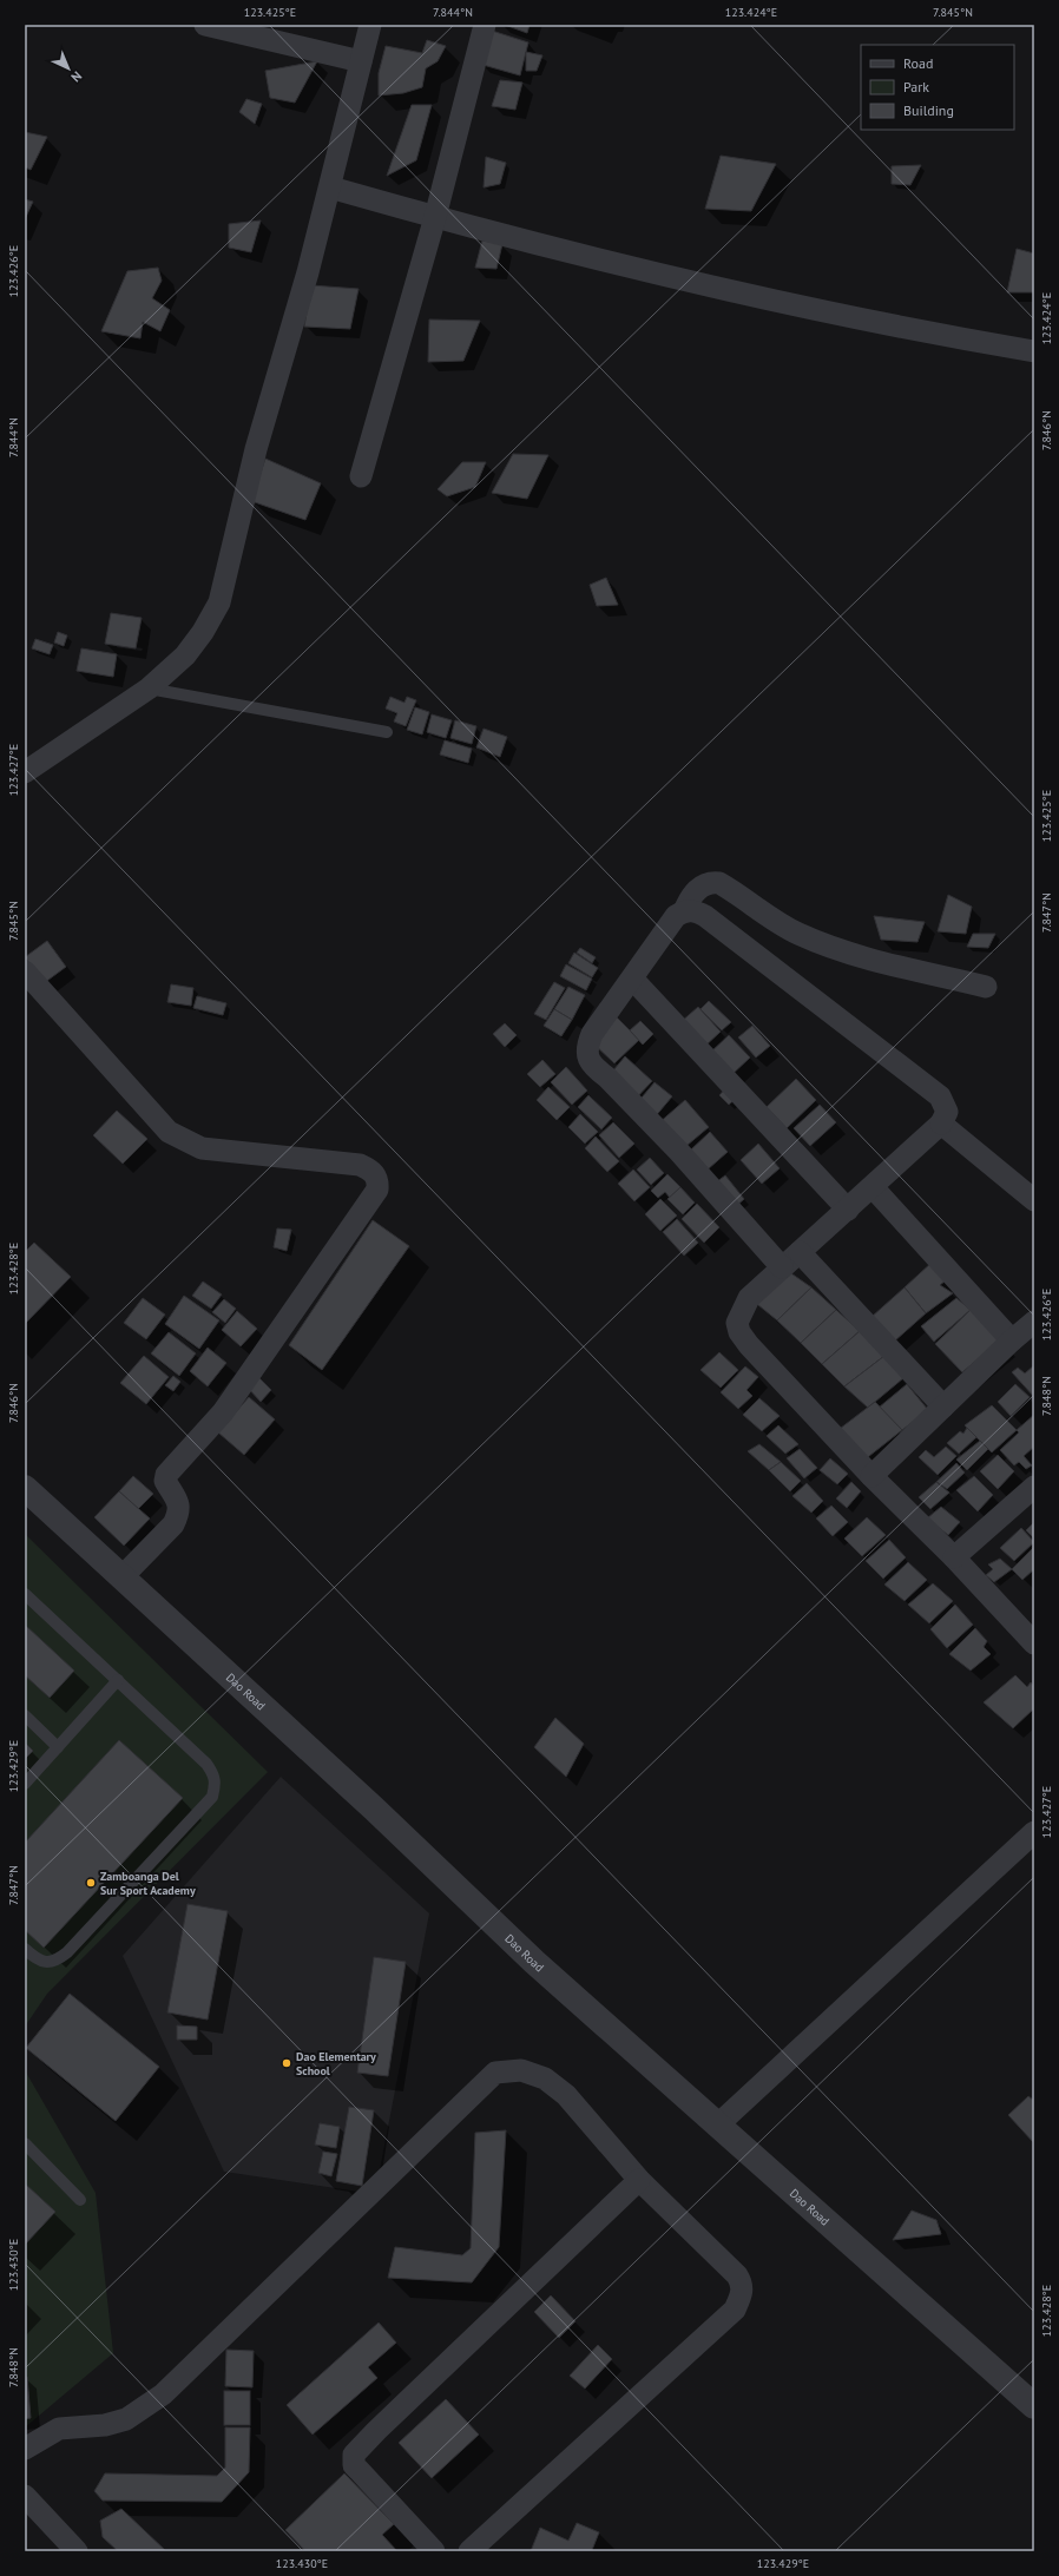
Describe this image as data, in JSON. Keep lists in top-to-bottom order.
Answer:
{
  "streets": {
    "street": ["Dao Road"]
  },
  "places": ["Zamboanga Del Sur Sport Academy", "Dao Elementary School"],
  "legend": ["Road", "Park", "Building"],
  "north": "bottom right",
  "coordinates": [
    "123.425°E",
    "7.844°N",
    "123.424°E",
    "7.845°N",
    "123.426°E",
    "7.846°N",
    "123.427°E",
    "7.847°N",
    "123.428°E",
    "7.848°N",
    "123.429°E",
    "123.430°E"
  ]
}
